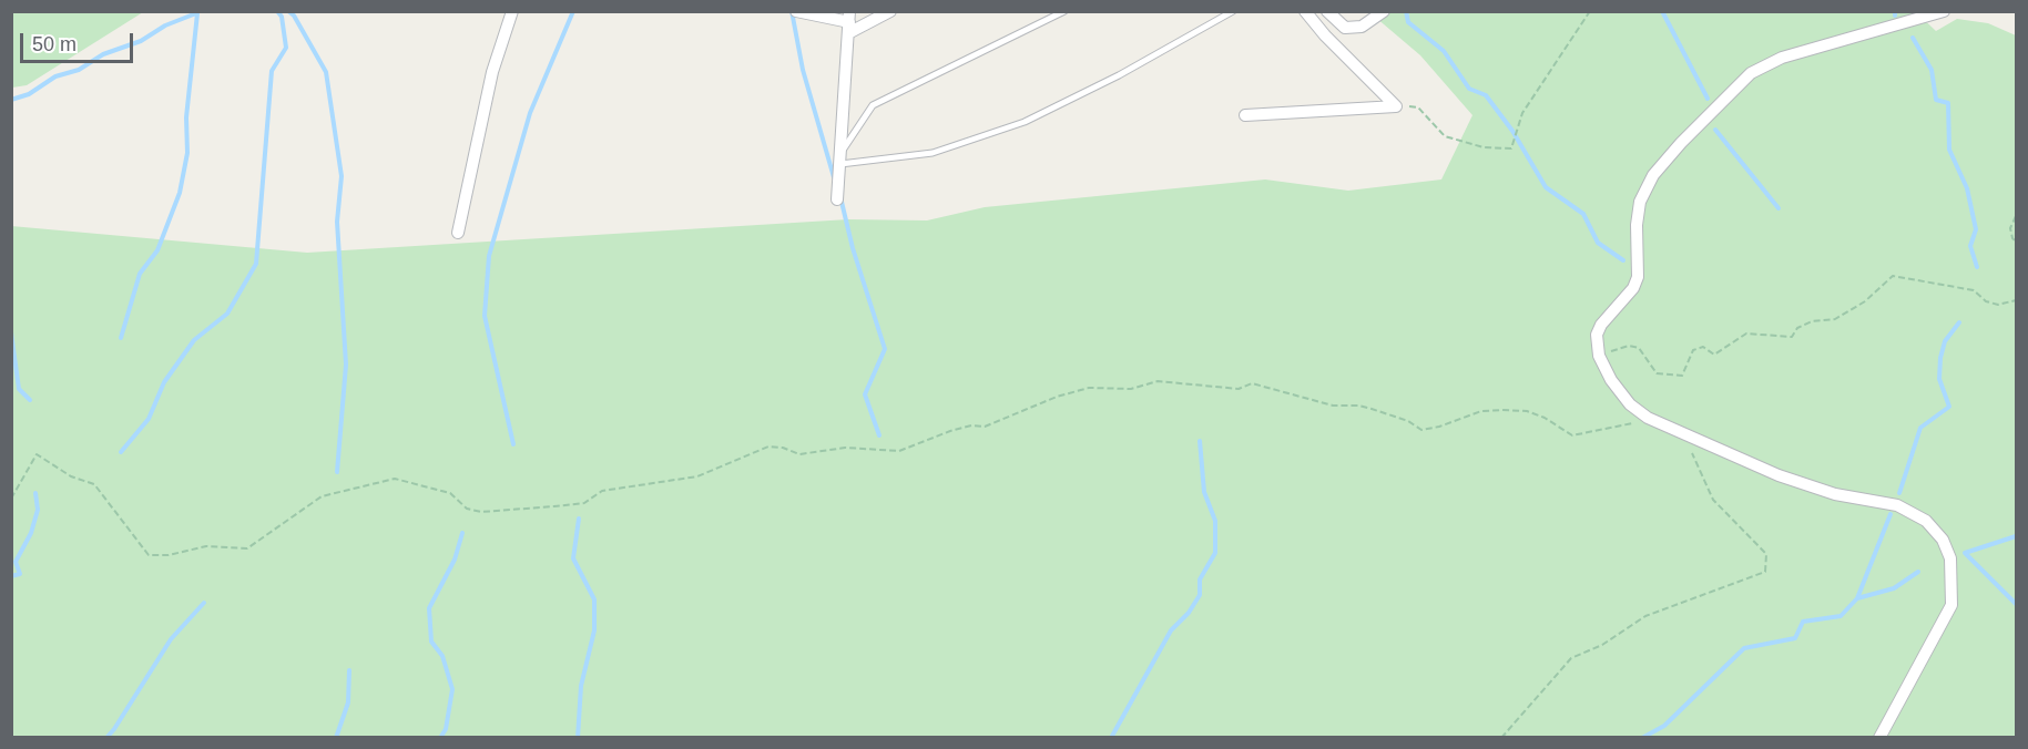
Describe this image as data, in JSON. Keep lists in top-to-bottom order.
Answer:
{
  "scale_bar": "50 m"
}
